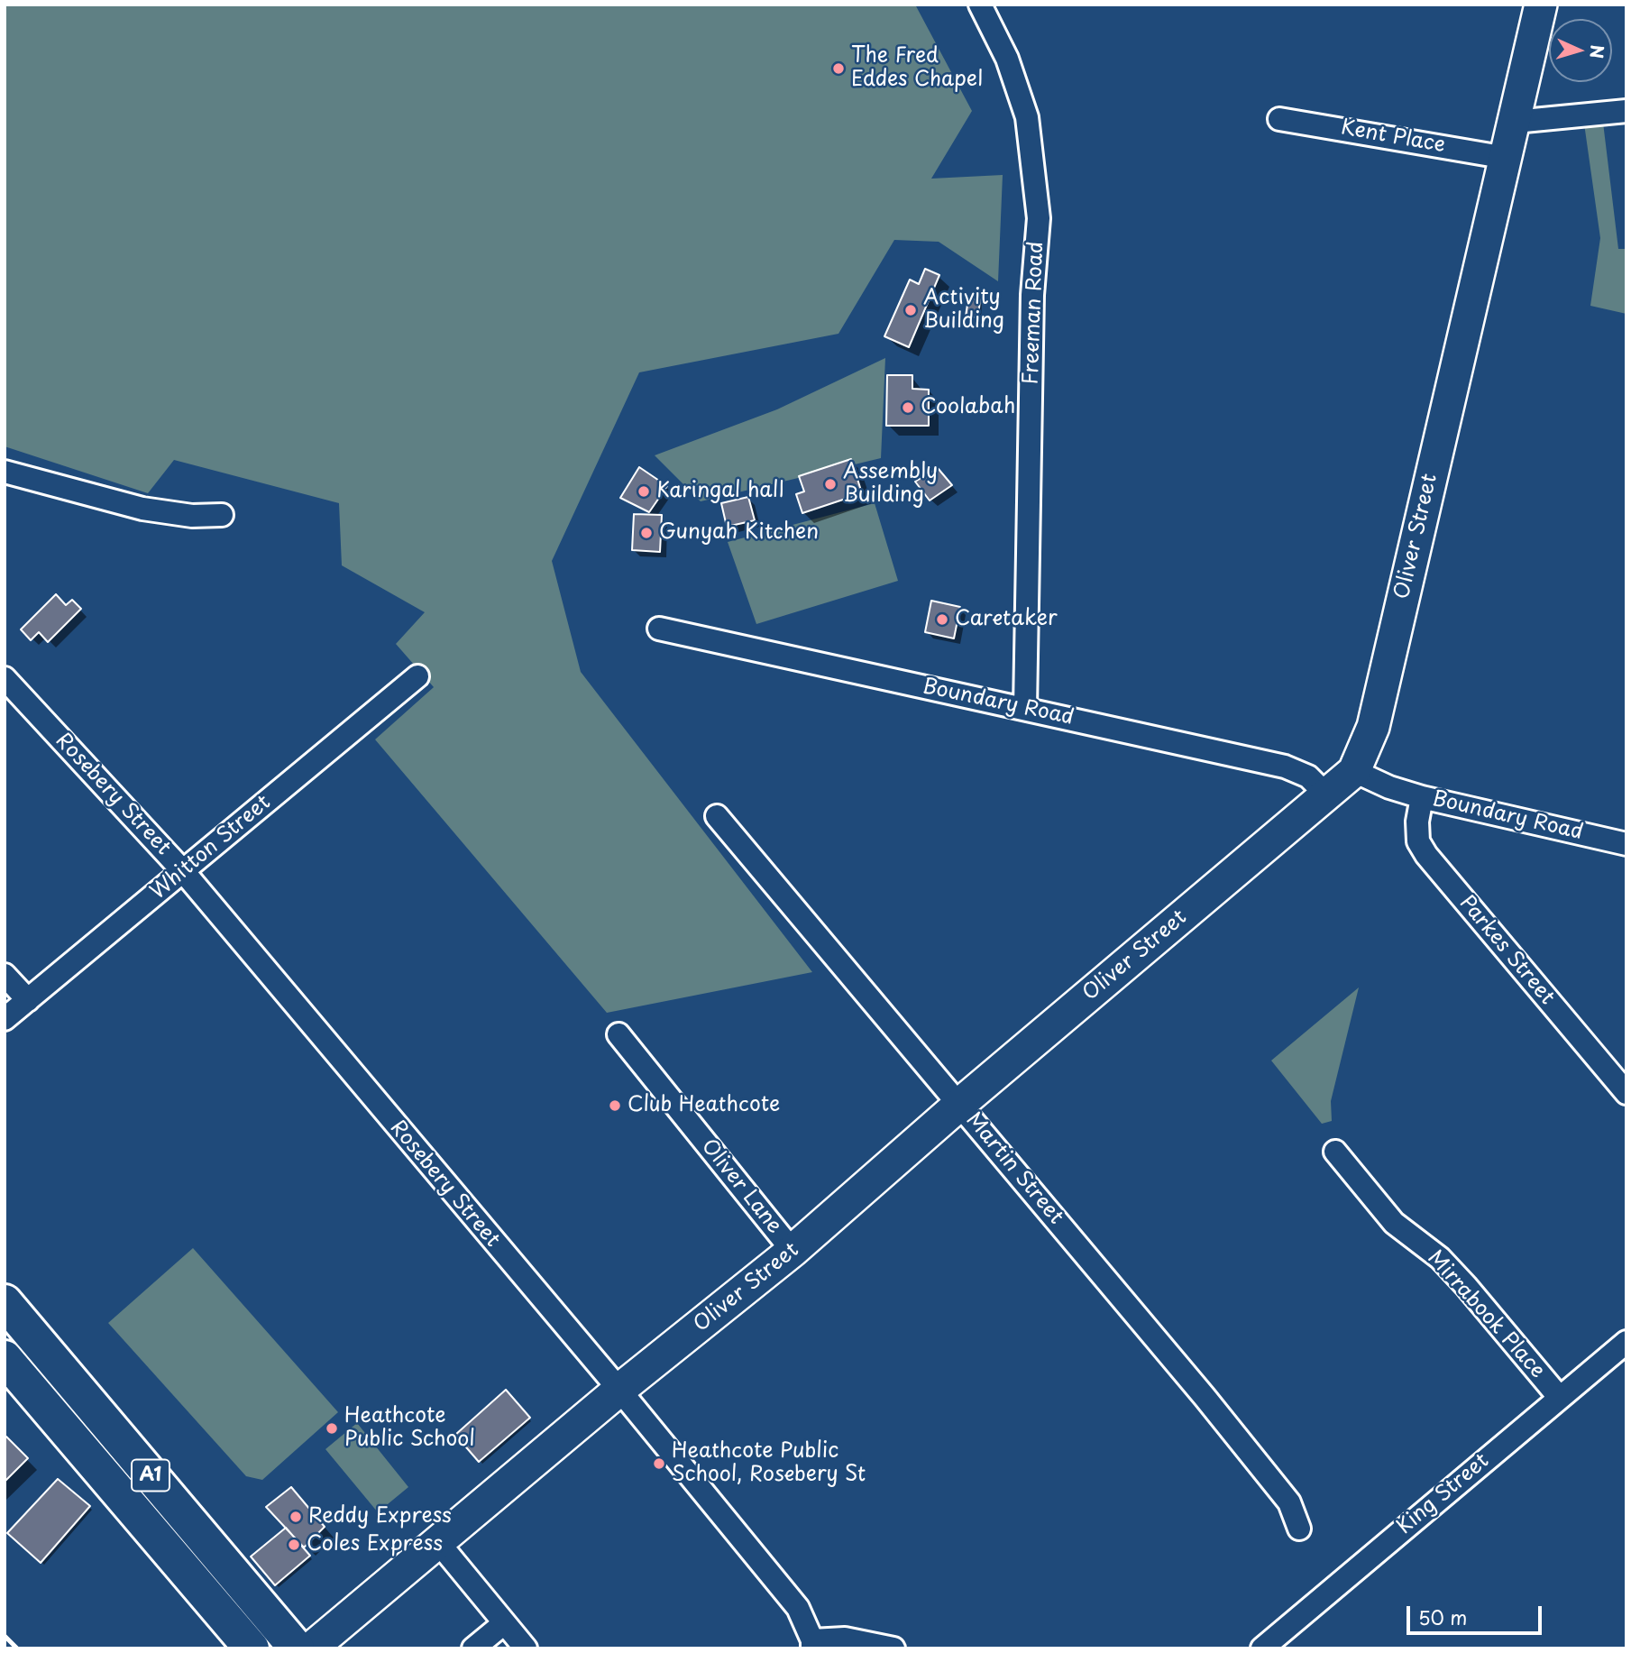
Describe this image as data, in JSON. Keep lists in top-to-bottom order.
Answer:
{
  "streets": {
    "highway": ["A1"],
    "street": [
      "Kent Place",
      "Freeman Road",
      "Oliver Street",
      "Boundary Road",
      "Rosebery Street",
      "Whitton Street",
      "Parkes Street",
      "Martin Street",
      "Oliver Lane",
      "Mirrabook Place",
      "King Street"
    ]
  },
  "crossings": [
    ["Kent Place", "Oliver Street"],
    ["Freeman Road", "Boundary Road"],
    ["Oliver Street", "Boundary Road"],
    ["Oliver Street", "Rosebery Street"],
    ["Oliver Street", "Martin Street"],
    ["Oliver Street", "Oliver Lane"],
    ["Boundary Road", "Parkes Street"],
    ["Rosebery Street", "Whitton Street"],
    ["Mirrabook Place", "King Street"]
  ],
  "places": [
    "The Fred Eddes Chapel",
    "Activity Building",
    "Coolabah",
    "Assembly Building",
    "Karingal hall",
    "Gunyah Kitchen",
    "Caretaker",
    "Club Heathcote",
    "Heathcote Public School",
    "Heathcote Public School, Rosebery St",
    "Reddy Express",
    "Coles Express"
  ],
  "scale_bar": "50 m",
  "north": "right"
}
